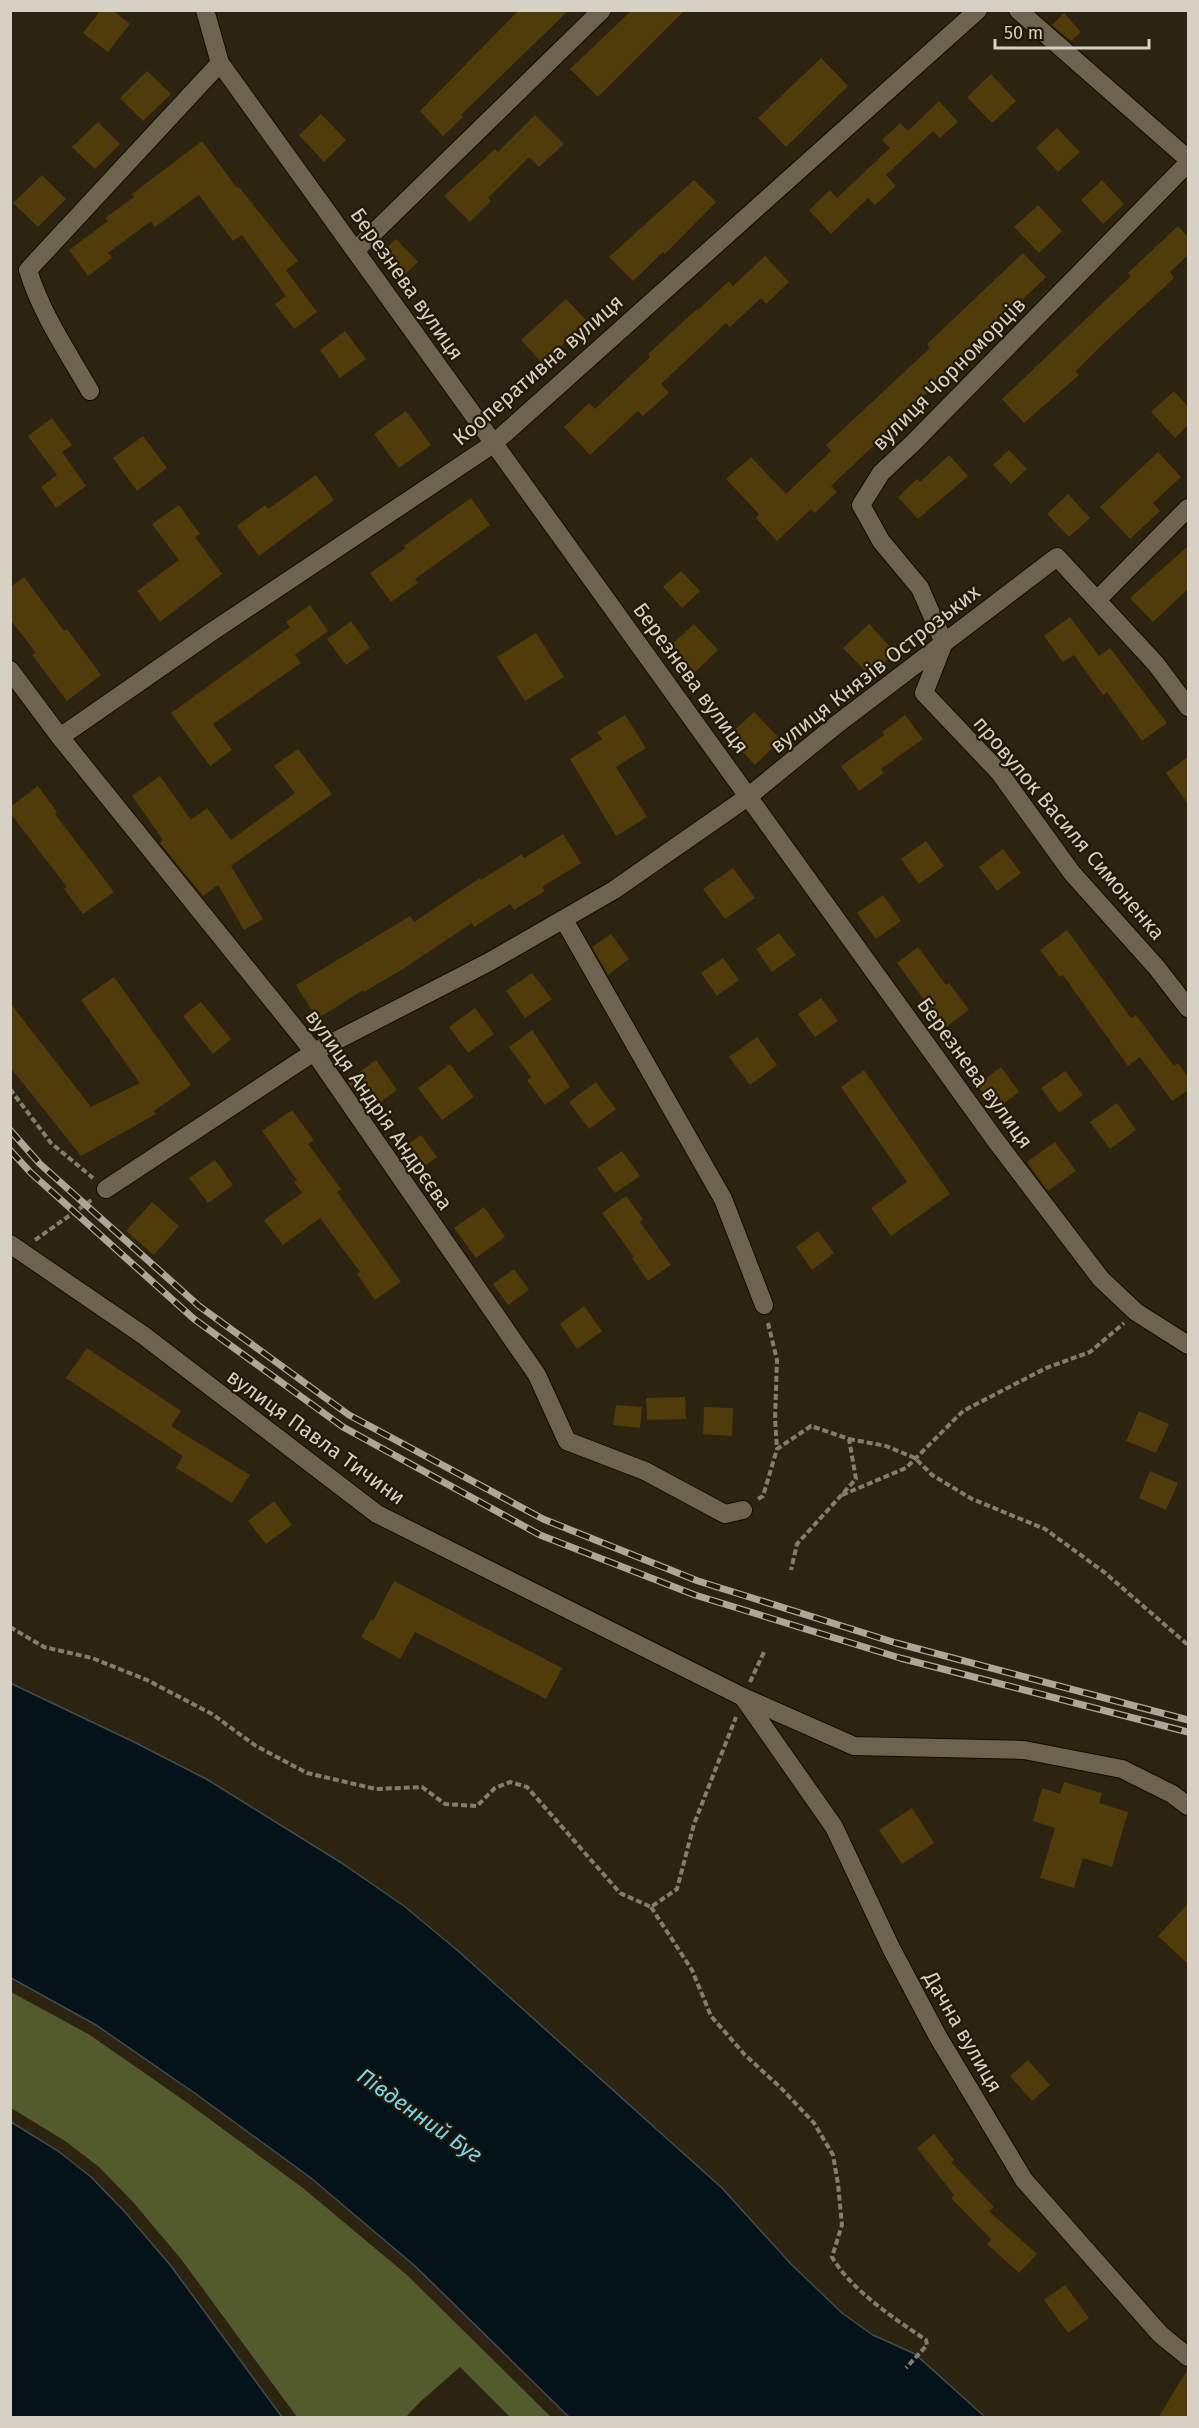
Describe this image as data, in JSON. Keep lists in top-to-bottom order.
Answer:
{
  "streets": {
    "street": [
      "Березнева вулиця",
      "Кооперативна вулиця",
      "вулиця Чорноморців",
      "вулиця Князів Острозьких",
      "провулок Василя Симоненка",
      "вулиця Андрія Андрєєва",
      "вулиця Павла Тичини",
      "Дачна вулиця"
    ]
  },
  "crossings": [
    ["Березнева вулиця", "Кооперативна вулиця"],
    ["Березнева вулиця", "вулиця Князів Острозьких"],
    ["Кооперативна вулиця", "вулиця Андрія Андрєєва"],
    ["вулиця Чорноморців", "вулиця Князів Острозьких"],
    ["вулиця Чорноморців", "провулок Василя Симоненка"],
    ["вулиця Князів Острозьких", "провулок Василя Симоненка"],
    ["вулиця Князів Острозьких", "вулиця Андрія Андрєєва"],
    ["вулиця Павла Тичини", "Дачна вулиця"]
  ],
  "water": ["Південний Буг"],
  "scale_bar": "50 m"
}
